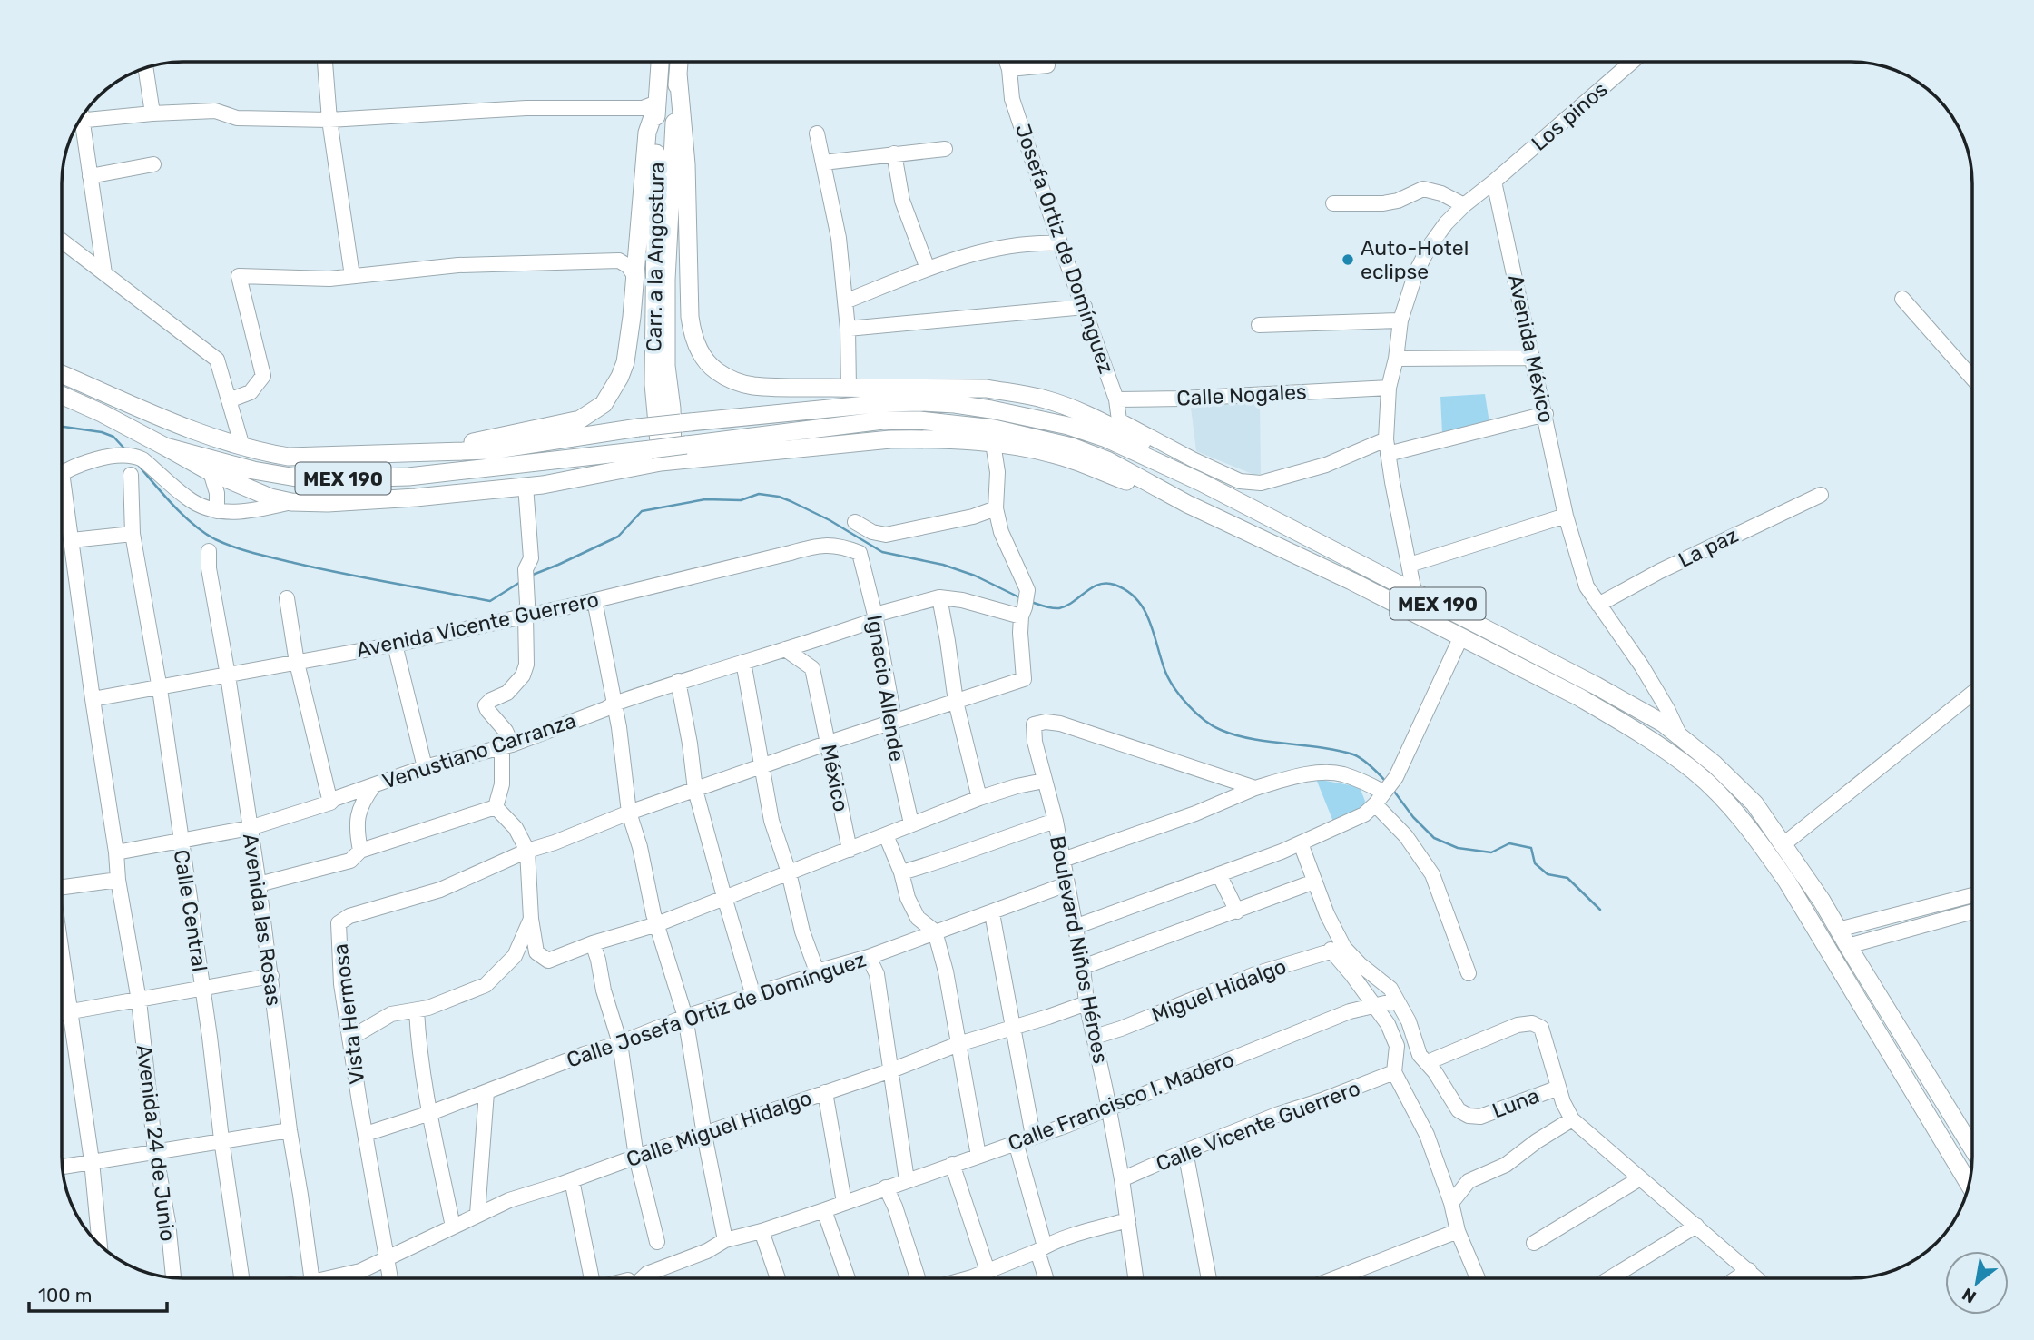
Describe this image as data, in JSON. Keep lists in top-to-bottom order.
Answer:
{
  "streets": {
    "main road": ["Carr. a la Angostura", "MEX 190"],
    "street": [
      "Los pinos",
      "Josefa Ortiz de Domínguez",
      "Avenida México",
      "Calle Nogales",
      "La paz",
      "Avenida Vicente Guerrero",
      "Ignacio Allende",
      "Venustiano Carranza",
      "México",
      "Calle Central",
      "Avenida las Rosas",
      "Boulevard Niños Héroes",
      "Miguel Hidalgo",
      "Calle Josefa Ortiz de Domínguez",
      "Vista Hermosa",
      "Calle Francisco I. Madero",
      "Luna",
      "Calle Vicente Guerrero",
      "Calle Miguel Hidalgo",
      "Avenida 24 de Junio"
    ]
  },
  "crossings": [
    ["Los pinos", "Avenida México"],
    ["Los pinos", "Calle Nogales"],
    ["Los pinos", "MEX 190"],
    ["Josefa Ortiz de Domínguez", "Calle Nogales"],
    ["Carr. a la Angostura", "MEX 190"],
    ["Avenida México", "MEX 190"],
    ["Avenida México", "La paz"],
    ["Avenida Vicente Guerrero", "Ignacio Allende"],
    ["Avenida Vicente Guerrero", "Calle Central"],
    ["Avenida Vicente Guerrero", "Avenida las Rosas"],
    ["Avenida Vicente Guerrero", "Avenida 24 de Junio"],
    ["Ignacio Allende", "Venustiano Carranza"],
    ["Venustiano Carranza", "México"],
    ["Venustiano Carranza", "Calle Central"],
    ["Venustiano Carranza", "Avenida las Rosas"],
    ["Venustiano Carranza", "Avenida 24 de Junio"],
    ["Boulevard Niños Héroes", "Miguel Hidalgo"],
    ["Boulevard Niños Héroes", "Calle Josefa Ortiz de Domínguez"],
    ["Boulevard Niños Héroes", "Calle Francisco I. Madero"],
    ["Boulevard Niños Héroes", "Calle Vicente Guerrero"],
    ["Boulevard Niños Héroes", "Calle Miguel Hidalgo"],
    ["Miguel Hidalgo", "Luna"],
    ["Calle Josefa Ortiz de Domínguez", "Vista Hermosa"],
    ["Vista Hermosa", "Calle Miguel Hidalgo"],
    ["Calle Francisco I. Madero", "Luna"]
  ],
  "places": ["Auto-Hotel eclipse"],
  "scale_bar": "100 m",
  "north": "bottom left"
}
